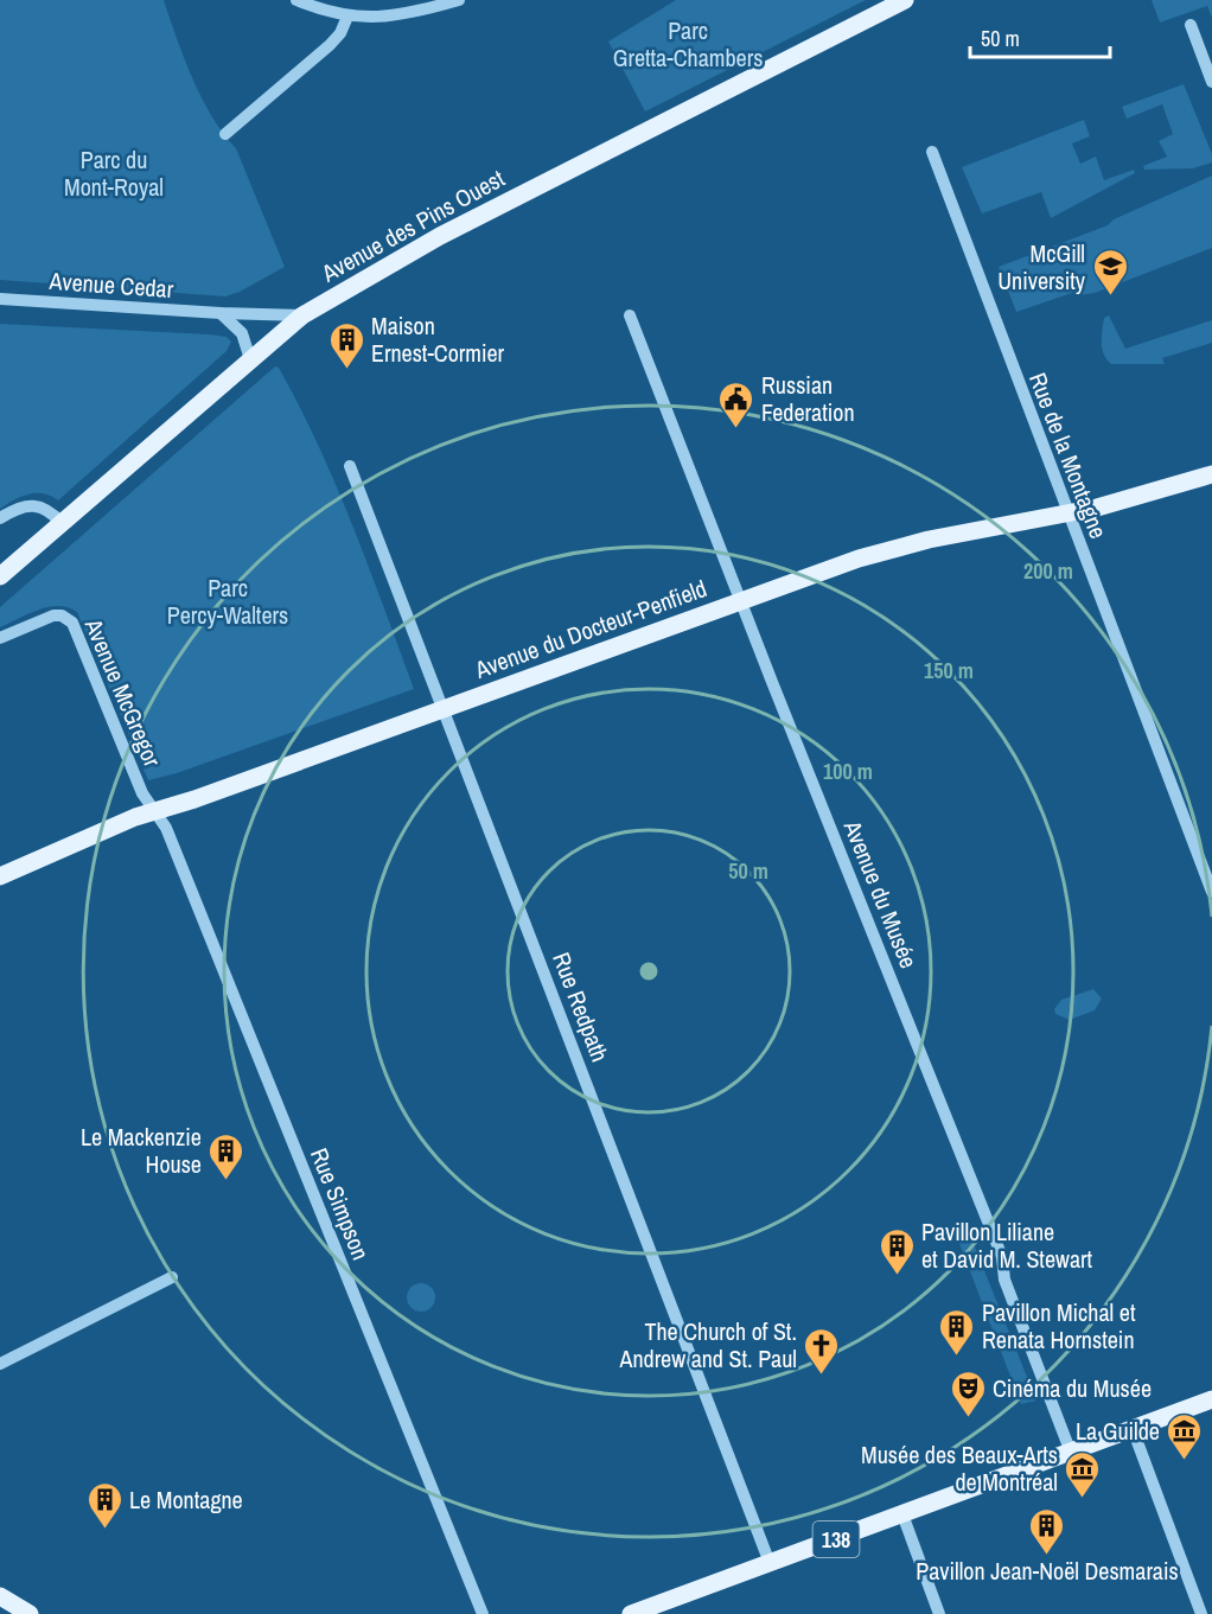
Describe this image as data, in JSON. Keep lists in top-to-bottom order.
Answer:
{
  "streets": {
    "main road": ["Avenue des Pins Ouest", "Avenue du Docteur-Penfield", "138"],
    "street": [
      "Avenue Cedar",
      "Rue de la Montagne",
      "Avenue McGregor",
      "Avenue du Musée",
      "Rue Redpath",
      "Rue Simpson"
    ]
  },
  "crossings": [
    ["Avenue des Pins Ouest", "Avenue Cedar"],
    ["Rue de la Montagne", "Avenue du Docteur-Penfield"],
    ["Avenue du Docteur-Penfield", "Avenue McGregor"],
    ["Avenue du Docteur-Penfield", "Avenue du Musée"],
    ["Avenue du Docteur-Penfield", "Rue Redpath"],
    ["Avenue du Docteur-Penfield", "Rue Simpson"],
    ["Avenue McGregor", "Rue Simpson"],
    ["Avenue du Musée", "138"],
    ["Rue Redpath", "138"]
  ],
  "parks": ["Parc Gretta-Chambers", "Parc du Mont-Royal", "Parc Percy-Walters"],
  "places": {
    "school or university": ["McGill University"],
    "building": [
      "Maison Ernest-Cormier",
      "Le Mackenzie House",
      "Pavillon Liliane et David M. Stewart",
      "Pavillon Michal et Renata Hornstein",
      "Le Montagne",
      "Pavillon Jean-Noël Desmarais"
    ],
    "public building": ["Russian Federation"],
    "church": ["The Church of St. Andrew and St. Paul"],
    "theatre": ["Cinéma du Musée"],
    "museum": ["La Guilde", "Musée des Beaux-Arts de Montréal"]
  },
  "scale_bar": "50 m",
  "rings": [
    "200 m",
    "150 m",
    "100 m",
    "50 m"
  ]
}
